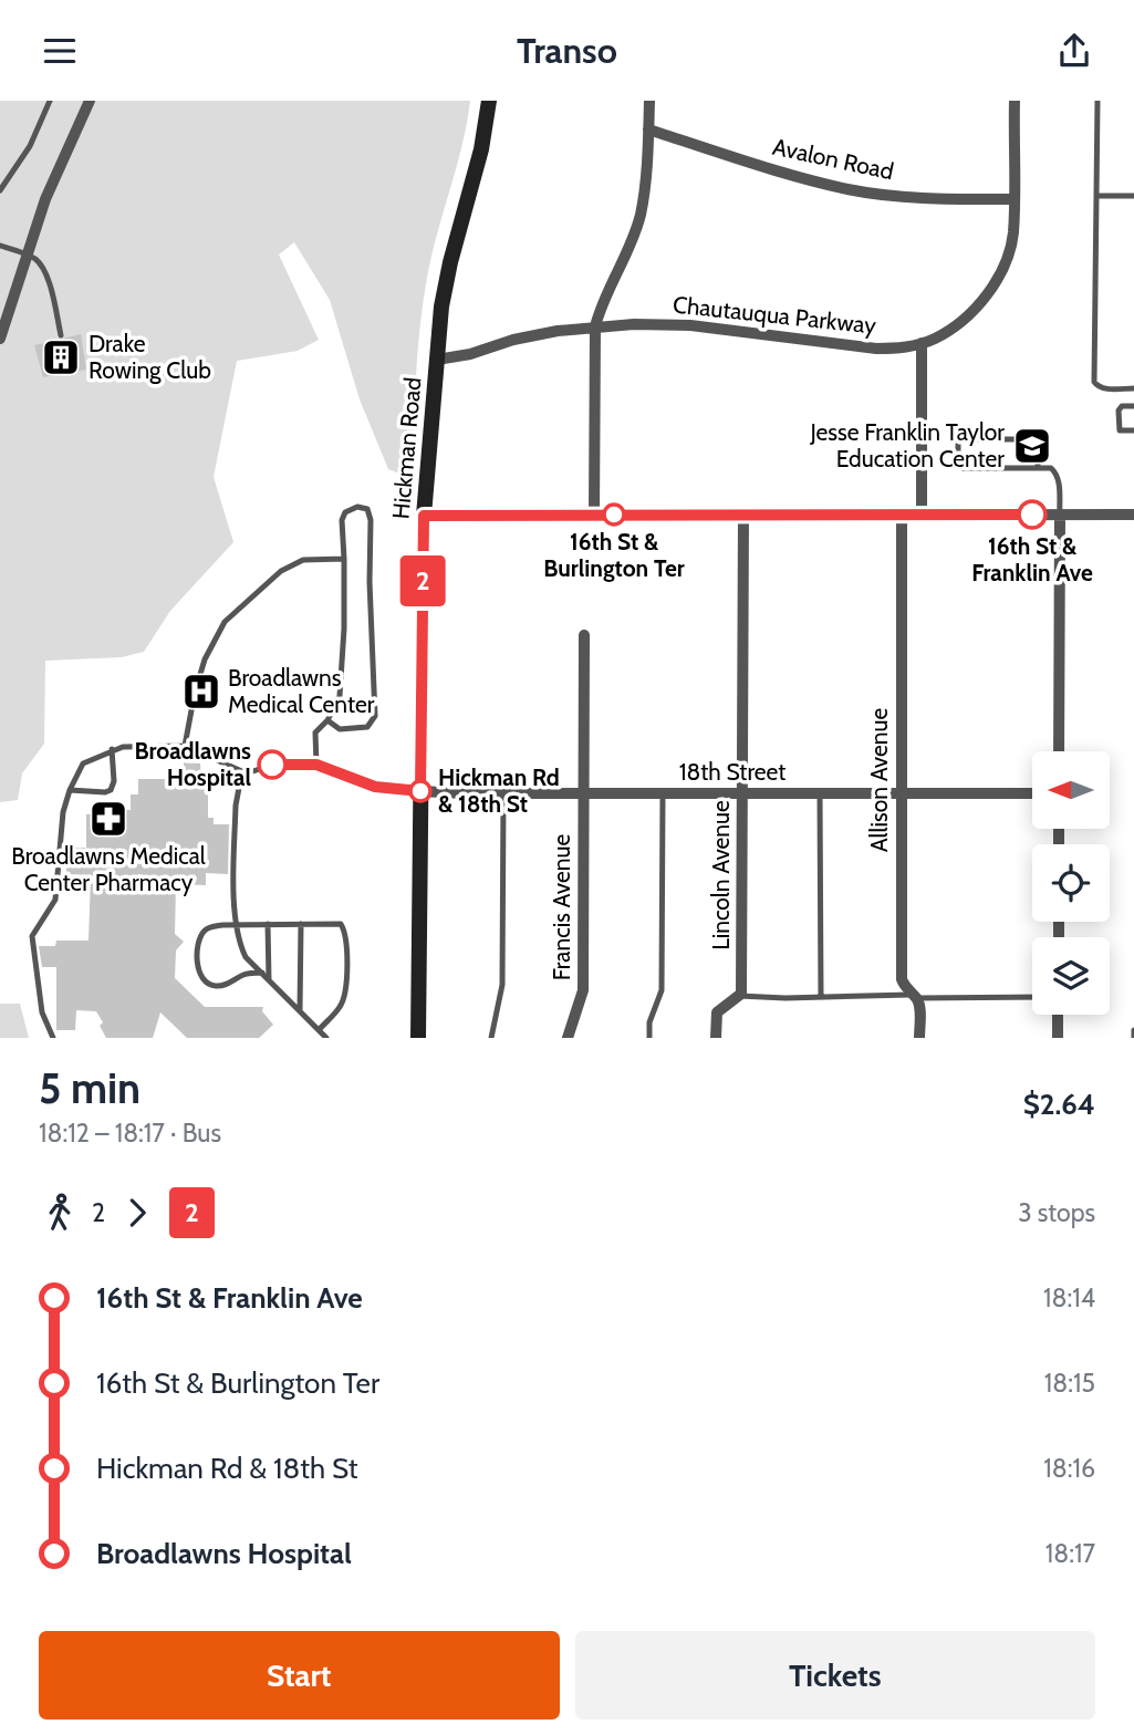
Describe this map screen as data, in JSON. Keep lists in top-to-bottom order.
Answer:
{
  "streets": {
    "main road": ["Hickman Road"],
    "street": [
      "Avalon Road",
      "Chautauqua Parkway",
      "18th Street",
      "Allison Avenue",
      "Lincoln Avenue",
      "Francis Avenue"
    ]
  },
  "crossings": [
    ["Avalon Road", "Chautauqua Parkway"],
    ["Chautauqua Parkway", "Hickman Road"],
    ["Hickman Road", "18th Street"],
    ["18th Street", "Allison Avenue"],
    ["18th Street", "Lincoln Avenue"],
    ["18th Street", "Francis Avenue"]
  ],
  "places": {
    "building": ["Drake Rowing Club"],
    "school or university": ["Jesse Franklin Taylor Education Center"],
    "other": [
      "16th St & Burlington Ter",
      "16th St & Franklin Ave",
      "Broadlawns Hospital",
      "Hickman Rd & 18th St"
    ],
    "hospital": ["Broadlawns Medical Center"],
    "pharmacy": ["Broadlawns Medical Center Pharmacy"]
  },
  "lines": ["bus line 2"],
  "north": "left",
  "page": {
    "header": "Transo",
    "on_map": "2",
    "heading": ["5 min", "18:12 – 18:17 · Bus", "$2.64"],
    "legs": ["2", "2", "3 stops"],
    "list": [
      {
        "name": "16th St & Franklin Ave",
        "value": "18:14"
      },
      {
        "name": "16th St & Burlington Ter",
        "value": "18:15"
      },
      {
        "name": "Hickman Rd & 18th St",
        "value": "18:16"
      },
      {
        "name": "Broadlawns Hospital",
        "value": "18:17"
      }
    ],
    "buttons": ["Start", "Tickets"]
  }
}
